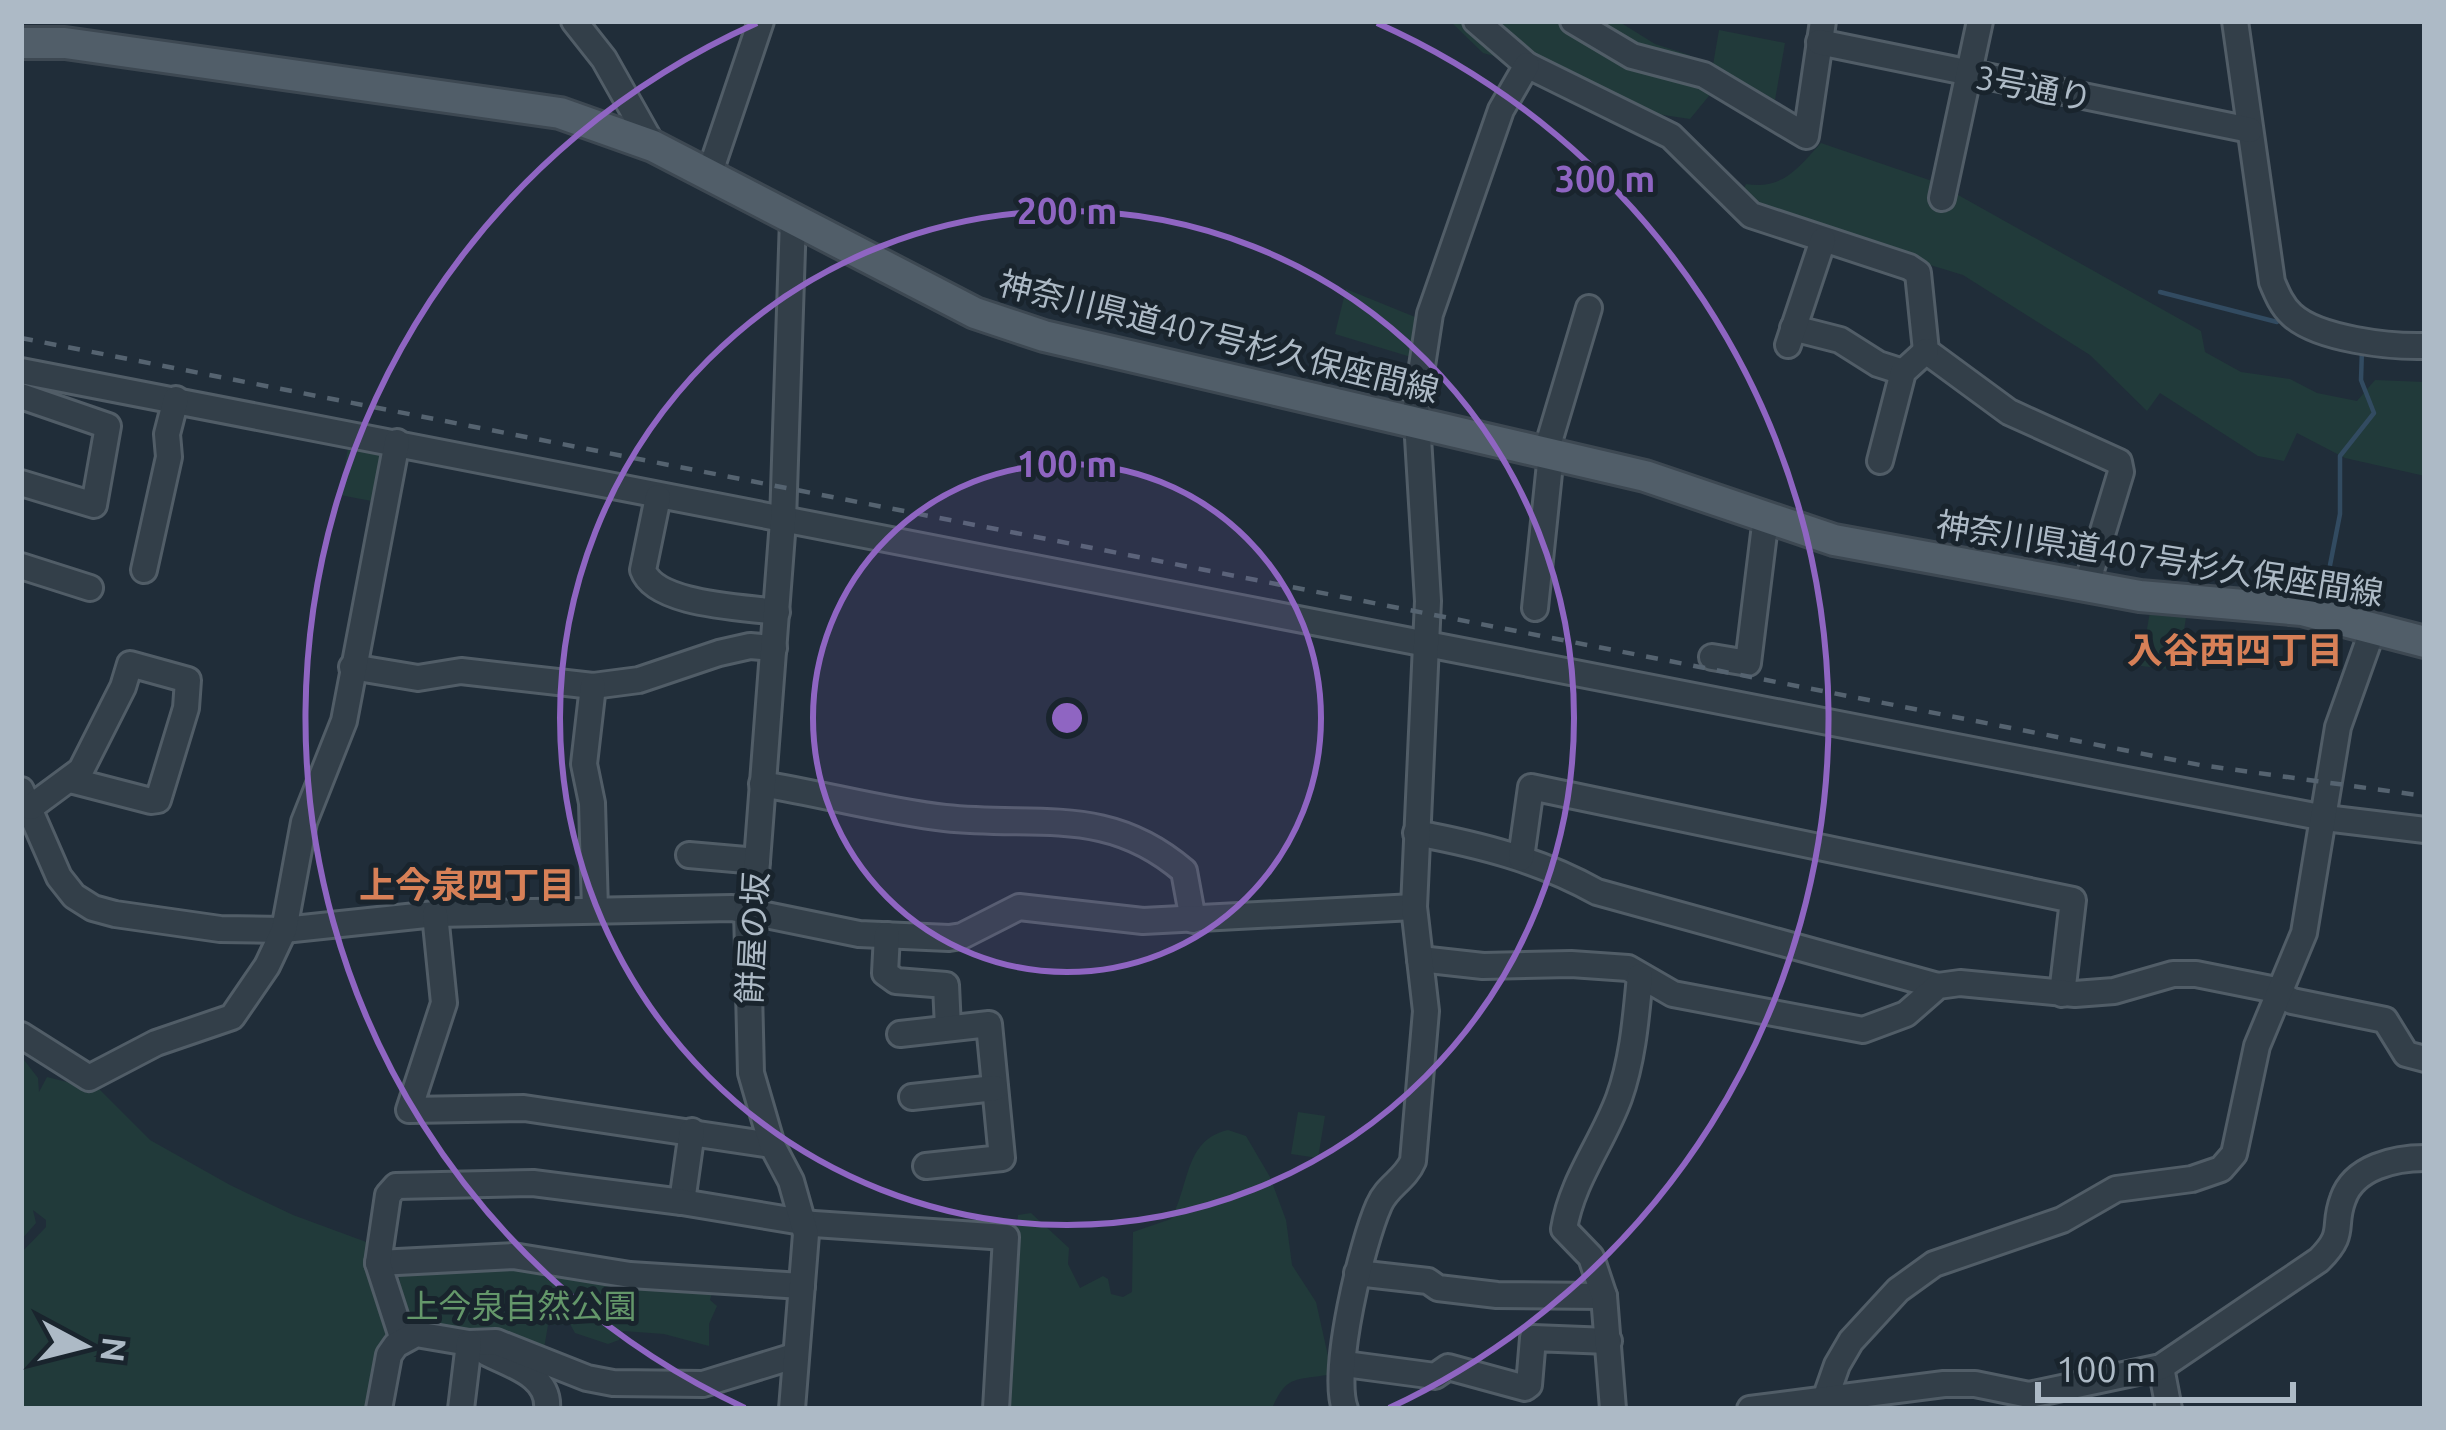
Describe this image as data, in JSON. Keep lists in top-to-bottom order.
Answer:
{
  "streets": {
    "main road": ["神奈川県道407号杉久保座間線"],
    "street": ["3号通り", "餅屋の坂"]
  },
  "crossings": [
    ["神奈川県道407号杉久保座間線", "餅屋の坂"]
  ],
  "districts": ["入谷西四丁目", "上今泉四丁目"],
  "parks": ["上今泉自然公園"],
  "scale_bar": "100 m",
  "north": "right",
  "rings": ["300 m", "200 m", "100 m"]
}
